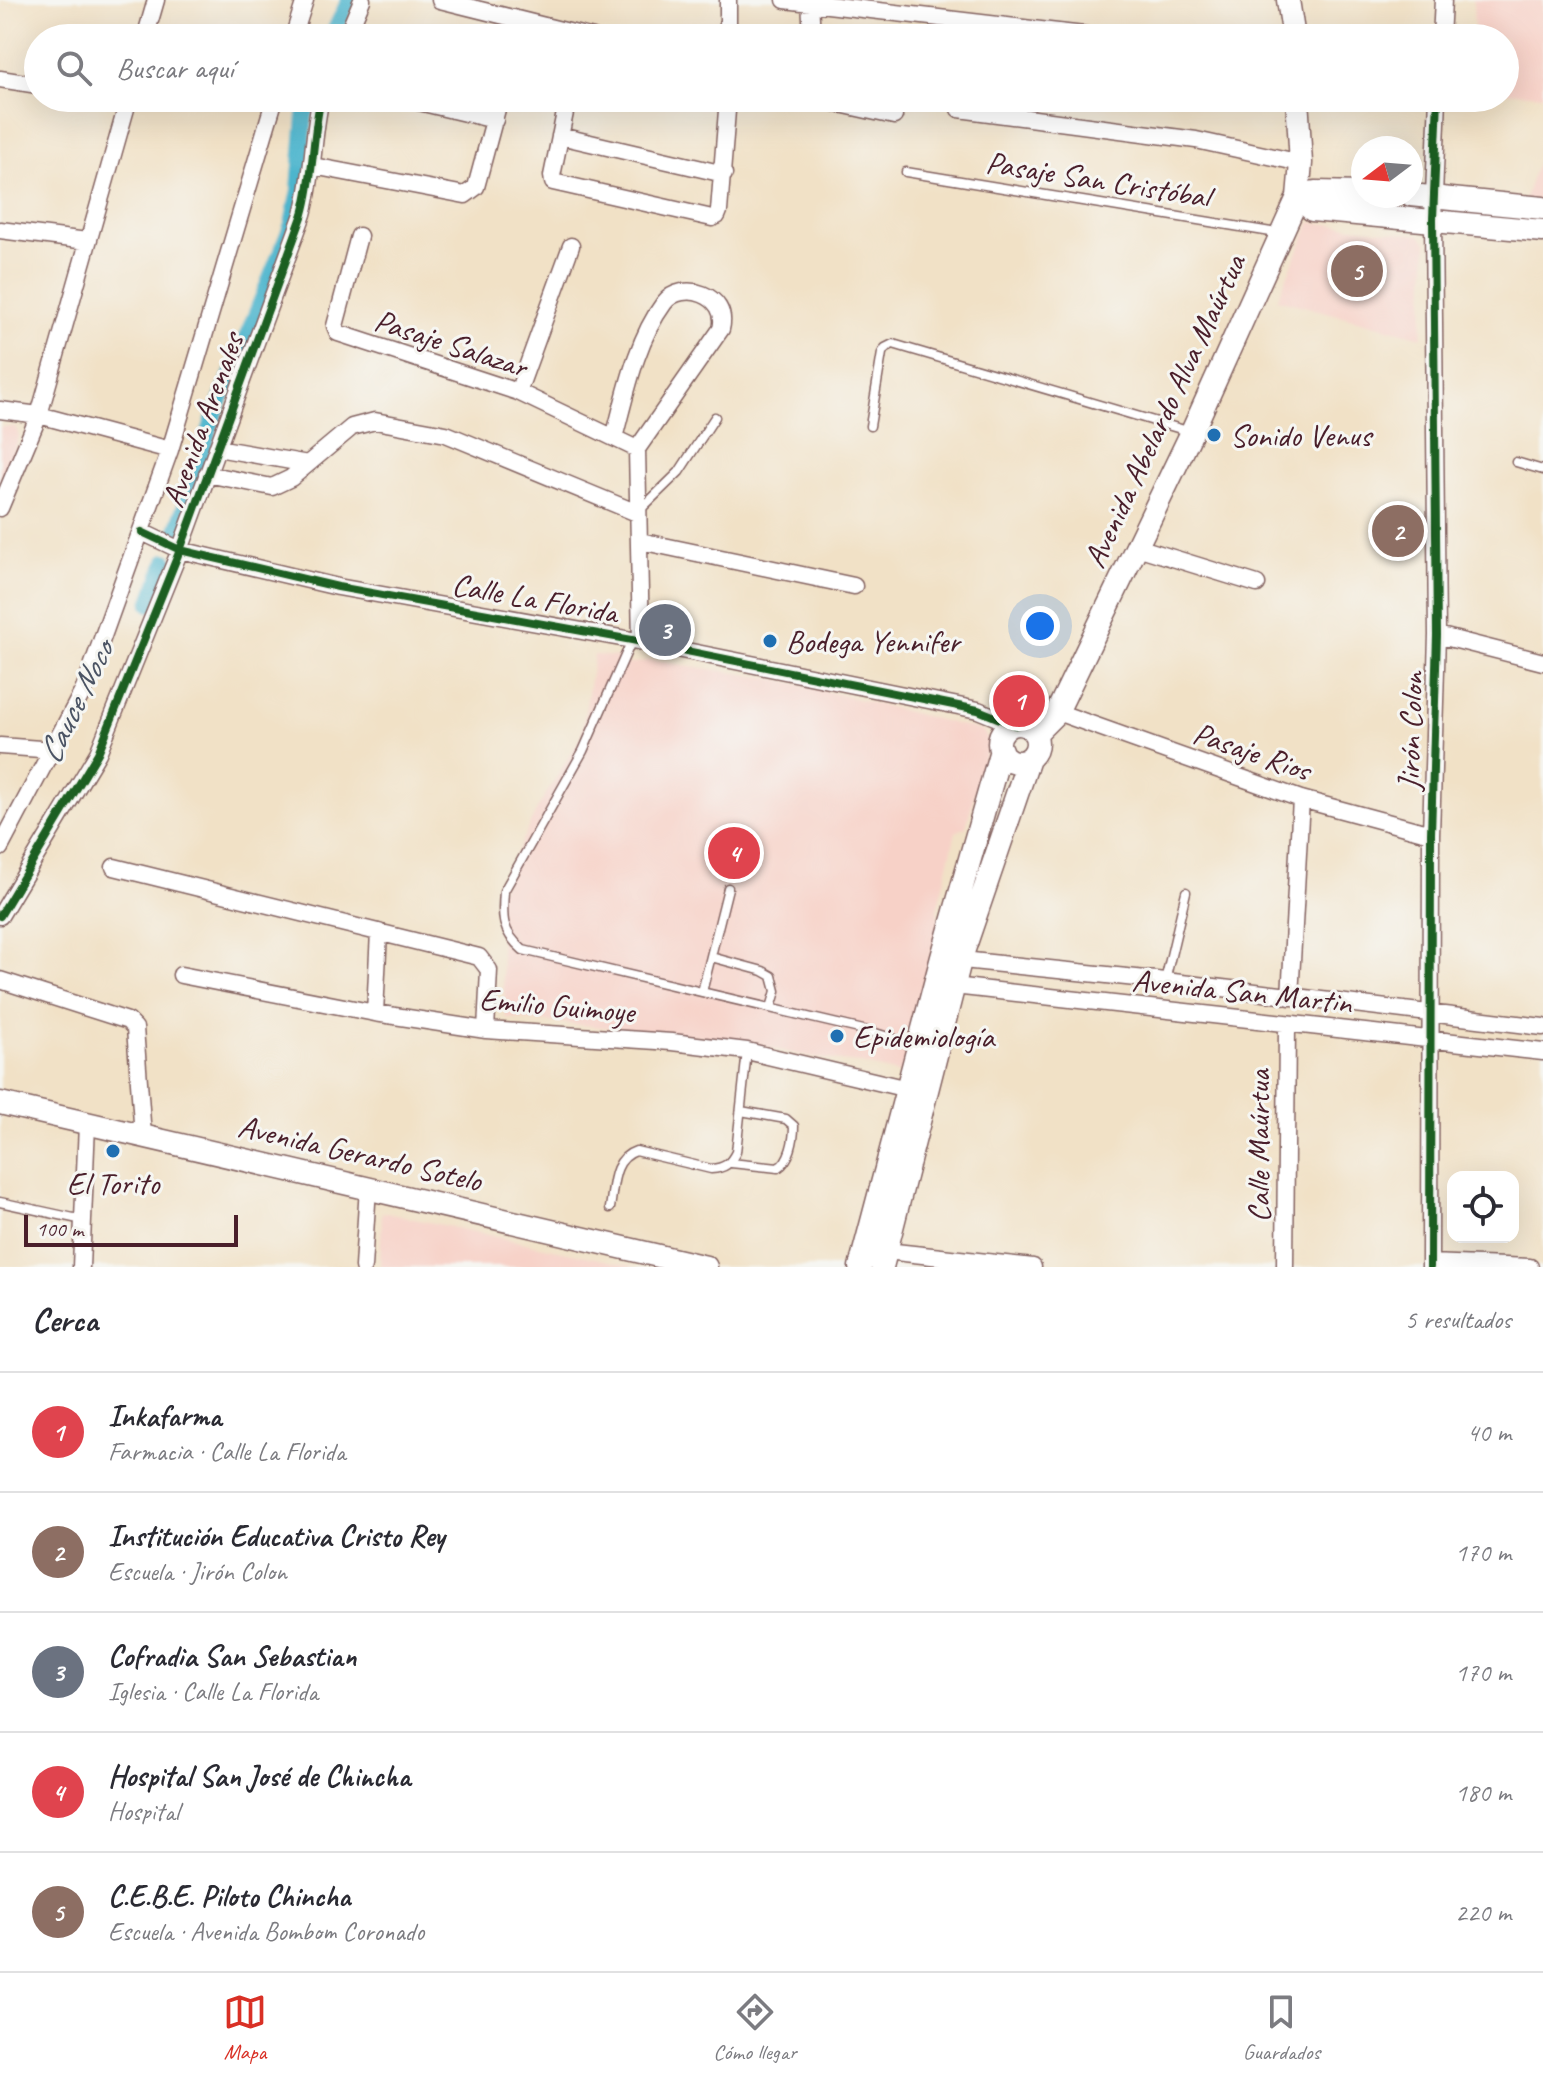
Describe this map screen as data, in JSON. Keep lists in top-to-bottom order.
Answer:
{
  "streets": {
    "street": [
      "Pasaje Salazar",
      "Avenida Abelardo Alva Maúrtua",
      "Avenida Arenales",
      "Calle La Florida",
      "Jirón Colon",
      "Pasaje Rios",
      "Avenida San Martin",
      "Emilio Guimoye",
      "Calle Maúrtua",
      "Avenida Gerardo Sotelo"
    ],
    "lane": ["Pasaje San Cristóbal"]
  },
  "crossings": [
    ["Pasaje San Cristóbal", "Avenida Abelardo Alva Maúrtua"],
    ["Avenida Abelardo Alva Maúrtua", "Calle La Florida"],
    ["Avenida Abelardo Alva Maúrtua", "Pasaje Rios"],
    ["Avenida Arenales", "Calle La Florida"],
    ["Jirón Colon", "Pasaje Rios"],
    ["Jirón Colon", "Avenida San Martin"],
    ["Avenida San Martin", "Calle Maúrtua"]
  ],
  "water": ["Cauce Noco"],
  "places": [
    "Sonido Venus",
    "Bodega Yennifer",
    "Epidemiología",
    "El Torito"
  ],
  "scale_bar": "100 m",
  "north": "left",
  "page": {
    "search": "Buscar aquí",
    "pins": [
      "5",
      "2",
      "3",
      "1",
      "4"
    ],
    "scale": "100 m",
    "heading": ["Cerca", "5 resultados"],
    "list": [
      {
        "mark": "1",
        "name": "Inkafarma",
        "note": "Farmacia · Calle La Florida",
        "value": "40 m"
      },
      {
        "mark": "2",
        "name": "Institución Educativa Cristo Rey",
        "note": "Escuela · Jirón Colon",
        "value": "170 m"
      },
      {
        "mark": "3",
        "name": "Cofradia San Sebastian",
        "note": "Iglesia · Calle La Florida",
        "value": "170 m"
      },
      {
        "mark": "4",
        "name": "Hospital San José de Chincha",
        "note": "Hospital",
        "value": "180 m"
      },
      {
        "mark": "5",
        "name": "C.E.B.E. Piloto Chincha",
        "note": "Escuela · Avenida Bombom Coronado",
        "value": "220 m"
      }
    ],
    "nav": ["Mapa", "Cómo llegar", "Guardados"]
  }
}
